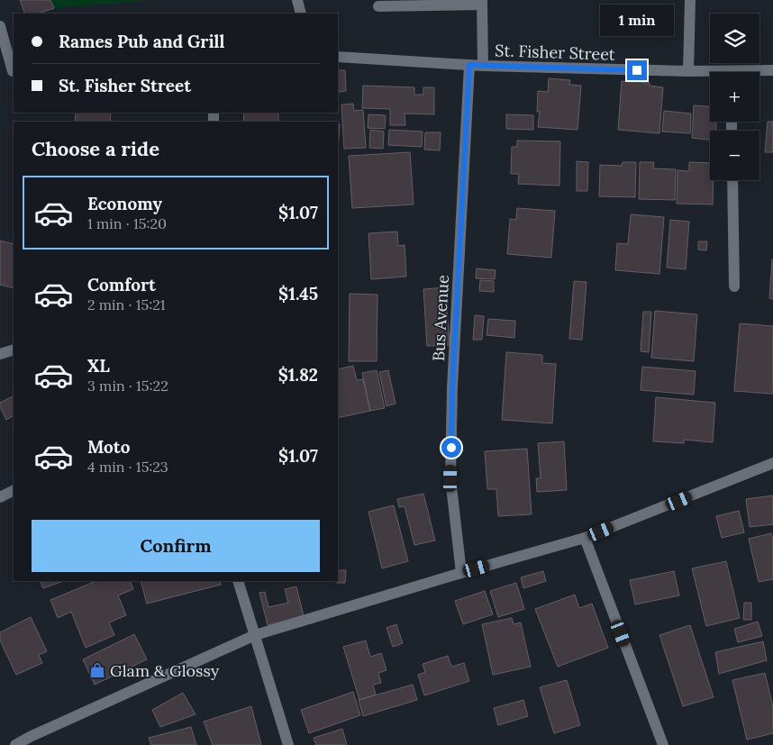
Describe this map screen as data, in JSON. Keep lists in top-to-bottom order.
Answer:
{
  "streets": {
    "street": ["St. Fisher Street", "Bus Avenue"]
  },
  "crossings": [
    ["St. Fisher Street", "Bus Avenue"]
  ],
  "places": {
    "shop": ["Glam & Glossy"]
  },
  "page": {
    "bubble": "1 min",
    "map_buttons": ["+", "−"],
    "banner": ["Rames Pub and Grill", "St. Fisher Street"],
    "heading": "Choose a ride",
    "list": [
      {
        "name": "Economy",
        "note": "1 min · 15:20",
        "value": "$1.07"
      },
      {
        "name": "Comfort",
        "note": "2 min · 15:21",
        "value": "$1.45"
      },
      {
        "name": "XL",
        "note": "3 min · 15:22",
        "value": "$1.82"
      },
      {
        "name": "Moto",
        "note": "4 min · 15:23",
        "value": "$1.07"
      }
    ],
    "buttons": "Confirm"
  }
}
